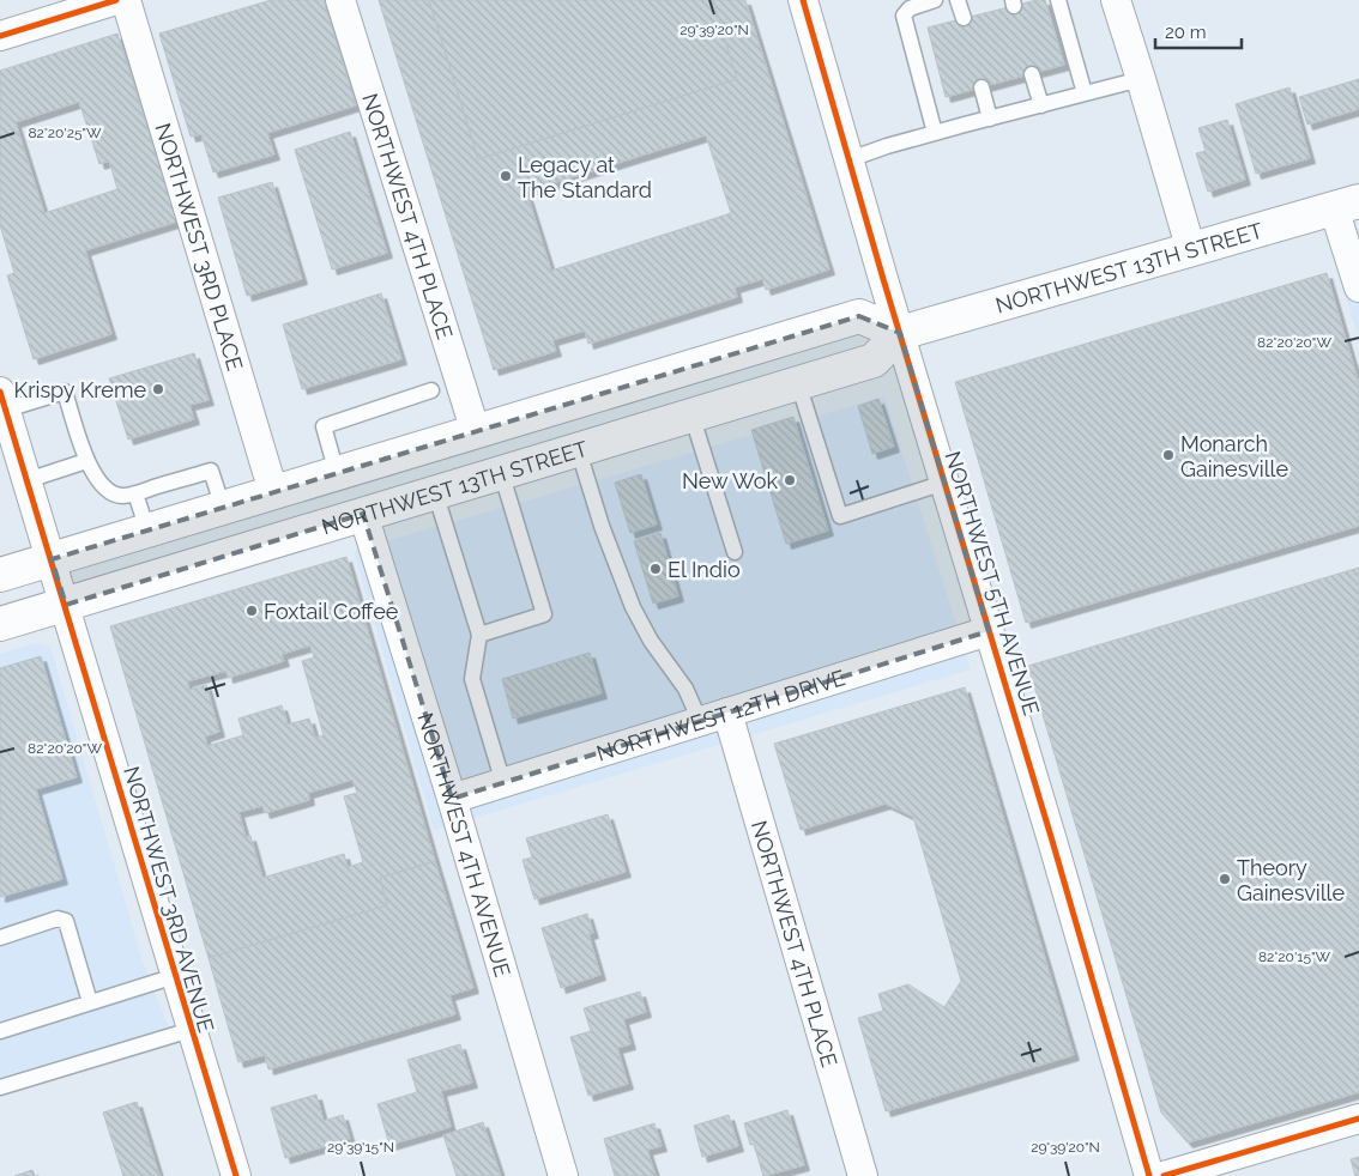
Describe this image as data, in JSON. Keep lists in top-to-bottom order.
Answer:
{
  "streets": {
    "main road": ["NORTHWEST 13TH STREET"],
    "street": [
      "NORTHWEST 4TH PLACE",
      "NORTHWEST 3RD PLACE",
      "NORTHWEST 5TH AVENUE",
      "NORTHWEST 12TH DRIVE",
      "NORTHWEST 4TH AVENUE",
      "NORTHWEST 3RD AVENUE"
    ]
  },
  "crossings": [
    ["NORTHWEST 4TH PLACE", "NORTHWEST 12TH DRIVE"],
    ["NORTHWEST 13TH STREET", "NORTHWEST 5TH AVENUE"],
    ["NORTHWEST 13TH STREET", "NORTHWEST 4TH AVENUE"],
    ["NORTHWEST 13TH STREET", "NORTHWEST 3RD AVENUE"],
    ["NORTHWEST 5TH AVENUE", "NORTHWEST 12TH DRIVE"],
    ["NORTHWEST 12TH DRIVE", "NORTHWEST 4TH AVENUE"]
  ],
  "places": [
    "Legacy at The Standard",
    "Krispy Kreme",
    "Monarch Gainesville",
    "New Wok",
    "El Indio",
    "Foxtail Coffee",
    "Theory Gainesville"
  ],
  "scale_bar": "20 m",
  "coordinates": [
    "29°39'20\"N",
    "82°20'25\"W",
    "82°20'20\"W",
    "82°20'15\"W",
    "29°39'15\"N"
  ]
}
